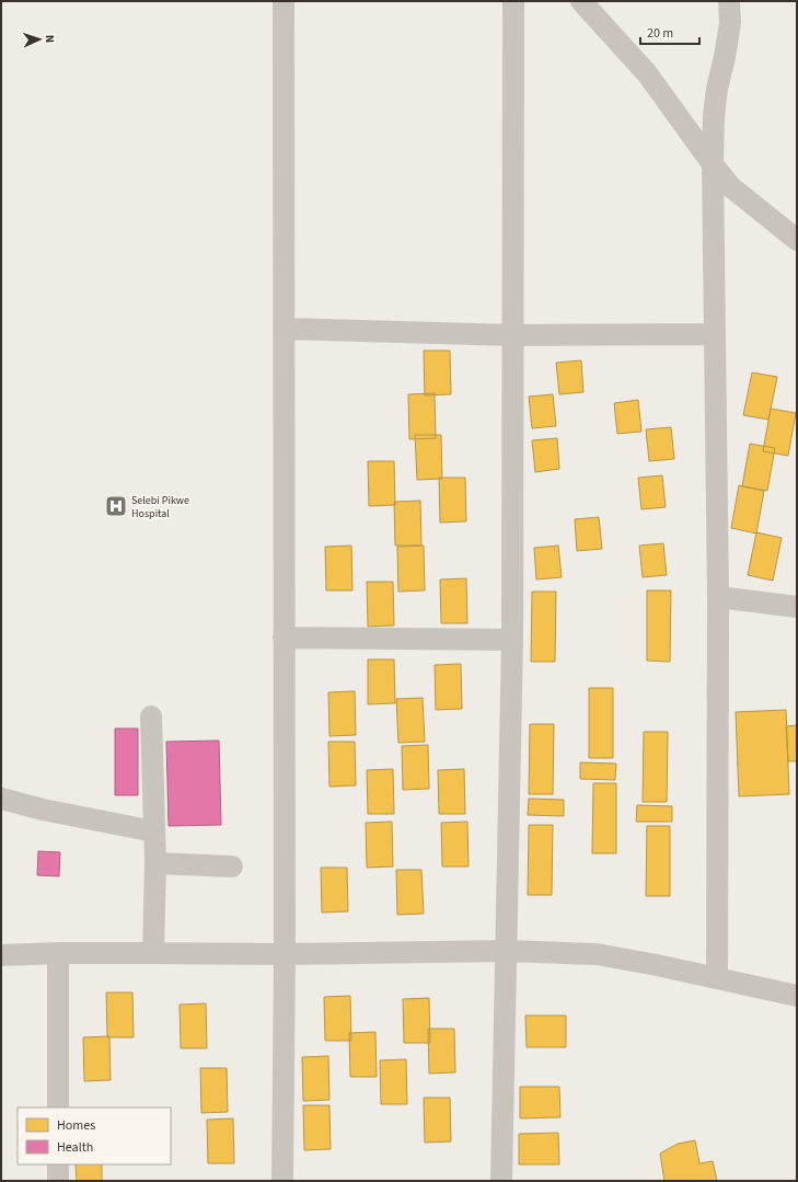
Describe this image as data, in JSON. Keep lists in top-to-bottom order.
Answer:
{
  "places": {
    "hospital": ["Selebi Pikwe Hospital"]
  },
  "legend": ["Homes", "Health"],
  "scale_bar": "20 m",
  "north": "right"
}
